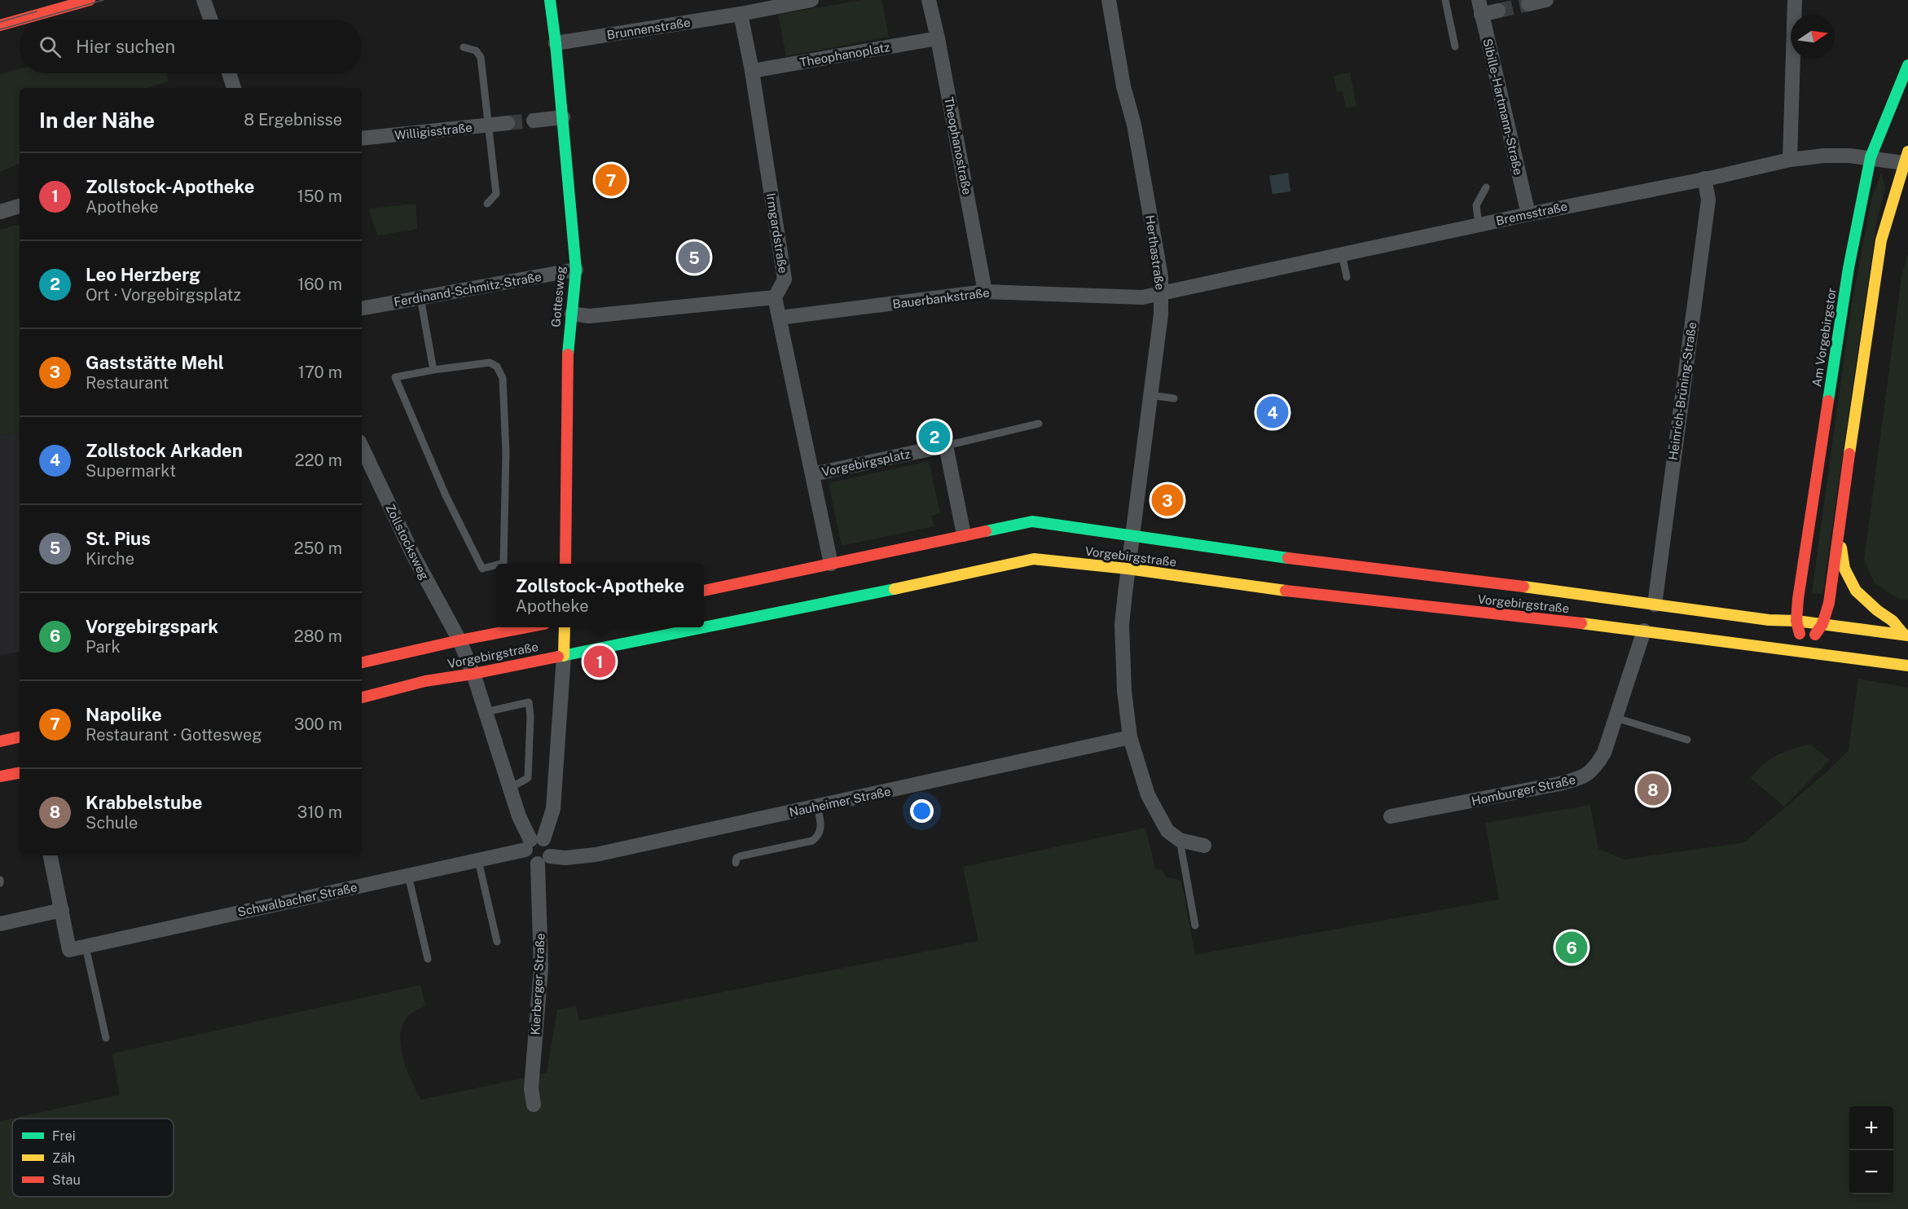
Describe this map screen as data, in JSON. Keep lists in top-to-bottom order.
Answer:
{
  "streets": {
    "main road": ["Gottesweg", "Am Vorgebirgstor", "Vorgebirgstraße"],
    "street": [
      "Brunnenstraße",
      "Theophanoplatz",
      "Sibille-Hartmann-Straße",
      "Willigisstraße",
      "Theophanostraße",
      "Bremsstraße",
      "Irmgardstraße",
      "Herthastraße",
      "Ferdinand-Schmitz-Straße",
      "Bauerbankstraße",
      "Heinrich-Brüning-Straße",
      "Vorgebirgsplatz",
      "Zollstocksweg",
      "Homburger Straße",
      "Nauheimer Straße",
      "Schwalbacher Straße",
      "Kierberger Straße"
    ]
  },
  "crossings": [
    ["Brunnenstraße", "Irmgardstraße"],
    ["Brunnenstraße", "Gottesweg"],
    ["Theophanoplatz", "Theophanostraße"],
    ["Theophanoplatz", "Irmgardstraße"],
    ["Sibille-Hartmann-Straße", "Bremsstraße"],
    ["Theophanostraße", "Bauerbankstraße"],
    ["Bremsstraße", "Herthastraße"],
    ["Bremsstraße", "Bauerbankstraße"],
    ["Bremsstraße", "Am Vorgebirgstor"],
    ["Bremsstraße", "Heinrich-Brüning-Straße"],
    ["Herthastraße", "Bauerbankstraße"],
    ["Herthastraße", "Vorgebirgstraße"],
    ["Ferdinand-Schmitz-Straße", "Gottesweg"],
    ["Am Vorgebirgstor", "Vorgebirgstraße"],
    ["Heinrich-Brüning-Straße", "Vorgebirgstraße"],
    ["Zollstocksweg", "Vorgebirgstraße"],
    ["Zollstocksweg", "Kierberger Straße"],
    ["Vorgebirgstraße", "Homburger Straße"],
    ["Vorgebirgstraße", "Kierberger Straße"],
    ["Nauheimer Straße", "Kierberger Straße"],
    ["Schwalbacher Straße", "Kierberger Straße"]
  ],
  "legend": ["Frei", "Zäh", "Stau"],
  "north": "right",
  "page": {
    "search": "Hier suchen",
    "heading": ["In der Nähe", "8 Ergebnisse"],
    "list": [
      {
        "mark": "1",
        "name": "Zollstock-Apotheke",
        "note": "Apotheke",
        "value": "150 m"
      },
      {
        "mark": "2",
        "name": "Leo Herzberg",
        "note": "Ort · Vorgebirgsplatz",
        "value": "160 m"
      },
      {
        "mark": "3",
        "name": "Gaststätte Mehl",
        "note": "Restaurant",
        "value": "170 m"
      },
      {
        "mark": "4",
        "name": "Zollstock Arkaden",
        "note": "Supermarkt",
        "value": "220 m"
      },
      {
        "mark": "5",
        "name": "St. Pius",
        "note": "Kirche",
        "value": "250 m"
      },
      {
        "mark": "6",
        "name": "Vorgebirgspark",
        "note": "Park",
        "value": "280 m"
      },
      {
        "mark": "7",
        "name": "Napolike",
        "note": "Restaurant · Gottesweg",
        "value": "300 m"
      },
      {
        "mark": "8",
        "name": "Krabbelstube",
        "note": "Schule",
        "value": "310 m"
      }
    ],
    "pins": [
      "7",
      "5",
      "4",
      "2",
      "3",
      "1",
      "8",
      "6"
    ],
    "popup": ["Zollstock-Apotheke", "Apotheke"],
    "map_buttons": ["+", "−"]
  }
}
